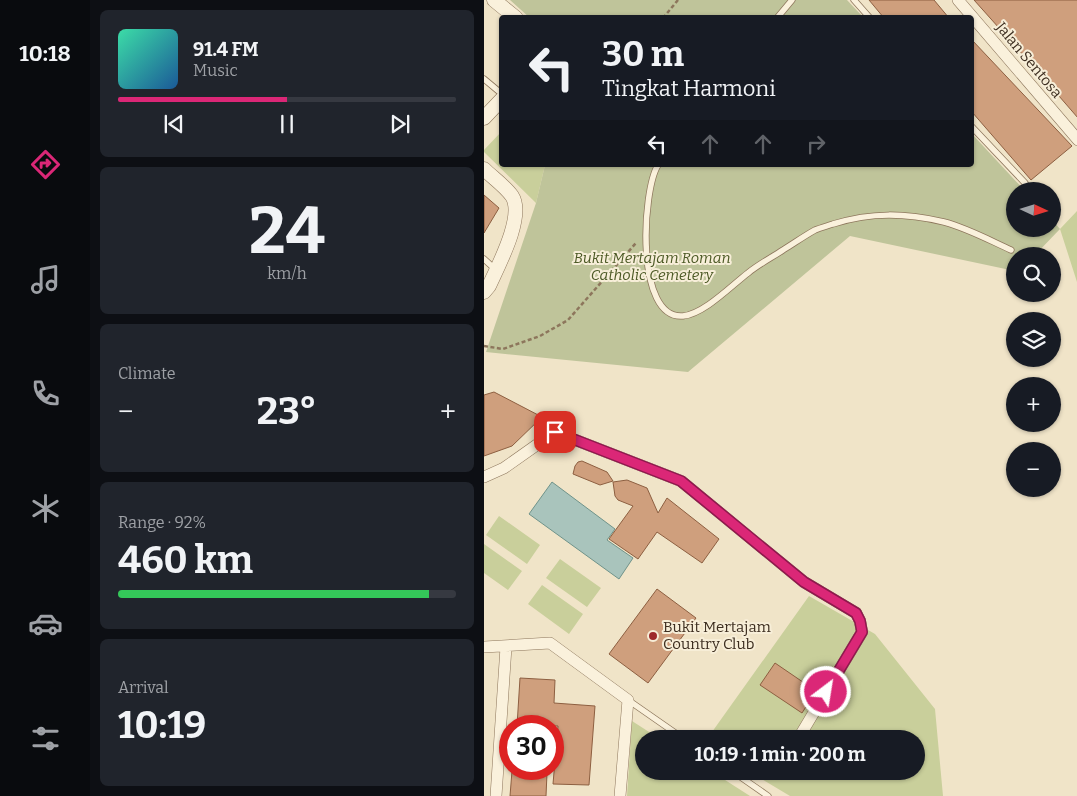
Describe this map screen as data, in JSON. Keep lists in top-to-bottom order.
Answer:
{
  "streets": {
    "street": ["Jalan Sentosa"]
  },
  "parks": ["Bukit Mertajam Roman Catholic Cemetery"],
  "places": ["Bukit Mertajam Country Club"],
  "north": "right",
  "page": {
    "tabs": "10:18",
    "turn": ["30 m", "Tingkat Harmoni"],
    "song": ["91.4 FM", "Music"],
    "tile": [
      ["24", "km/h"],
      "Climate",
      ["Range · 92%", "460 km"],
      ["Arrival", "10:19"]
    ],
    "map_buttons": ["+", "−"],
    "heat": ["−", "23°", "+"],
    "limit": "30",
    "trip": "10:19 · 1 min · 200 m"
  }
}
